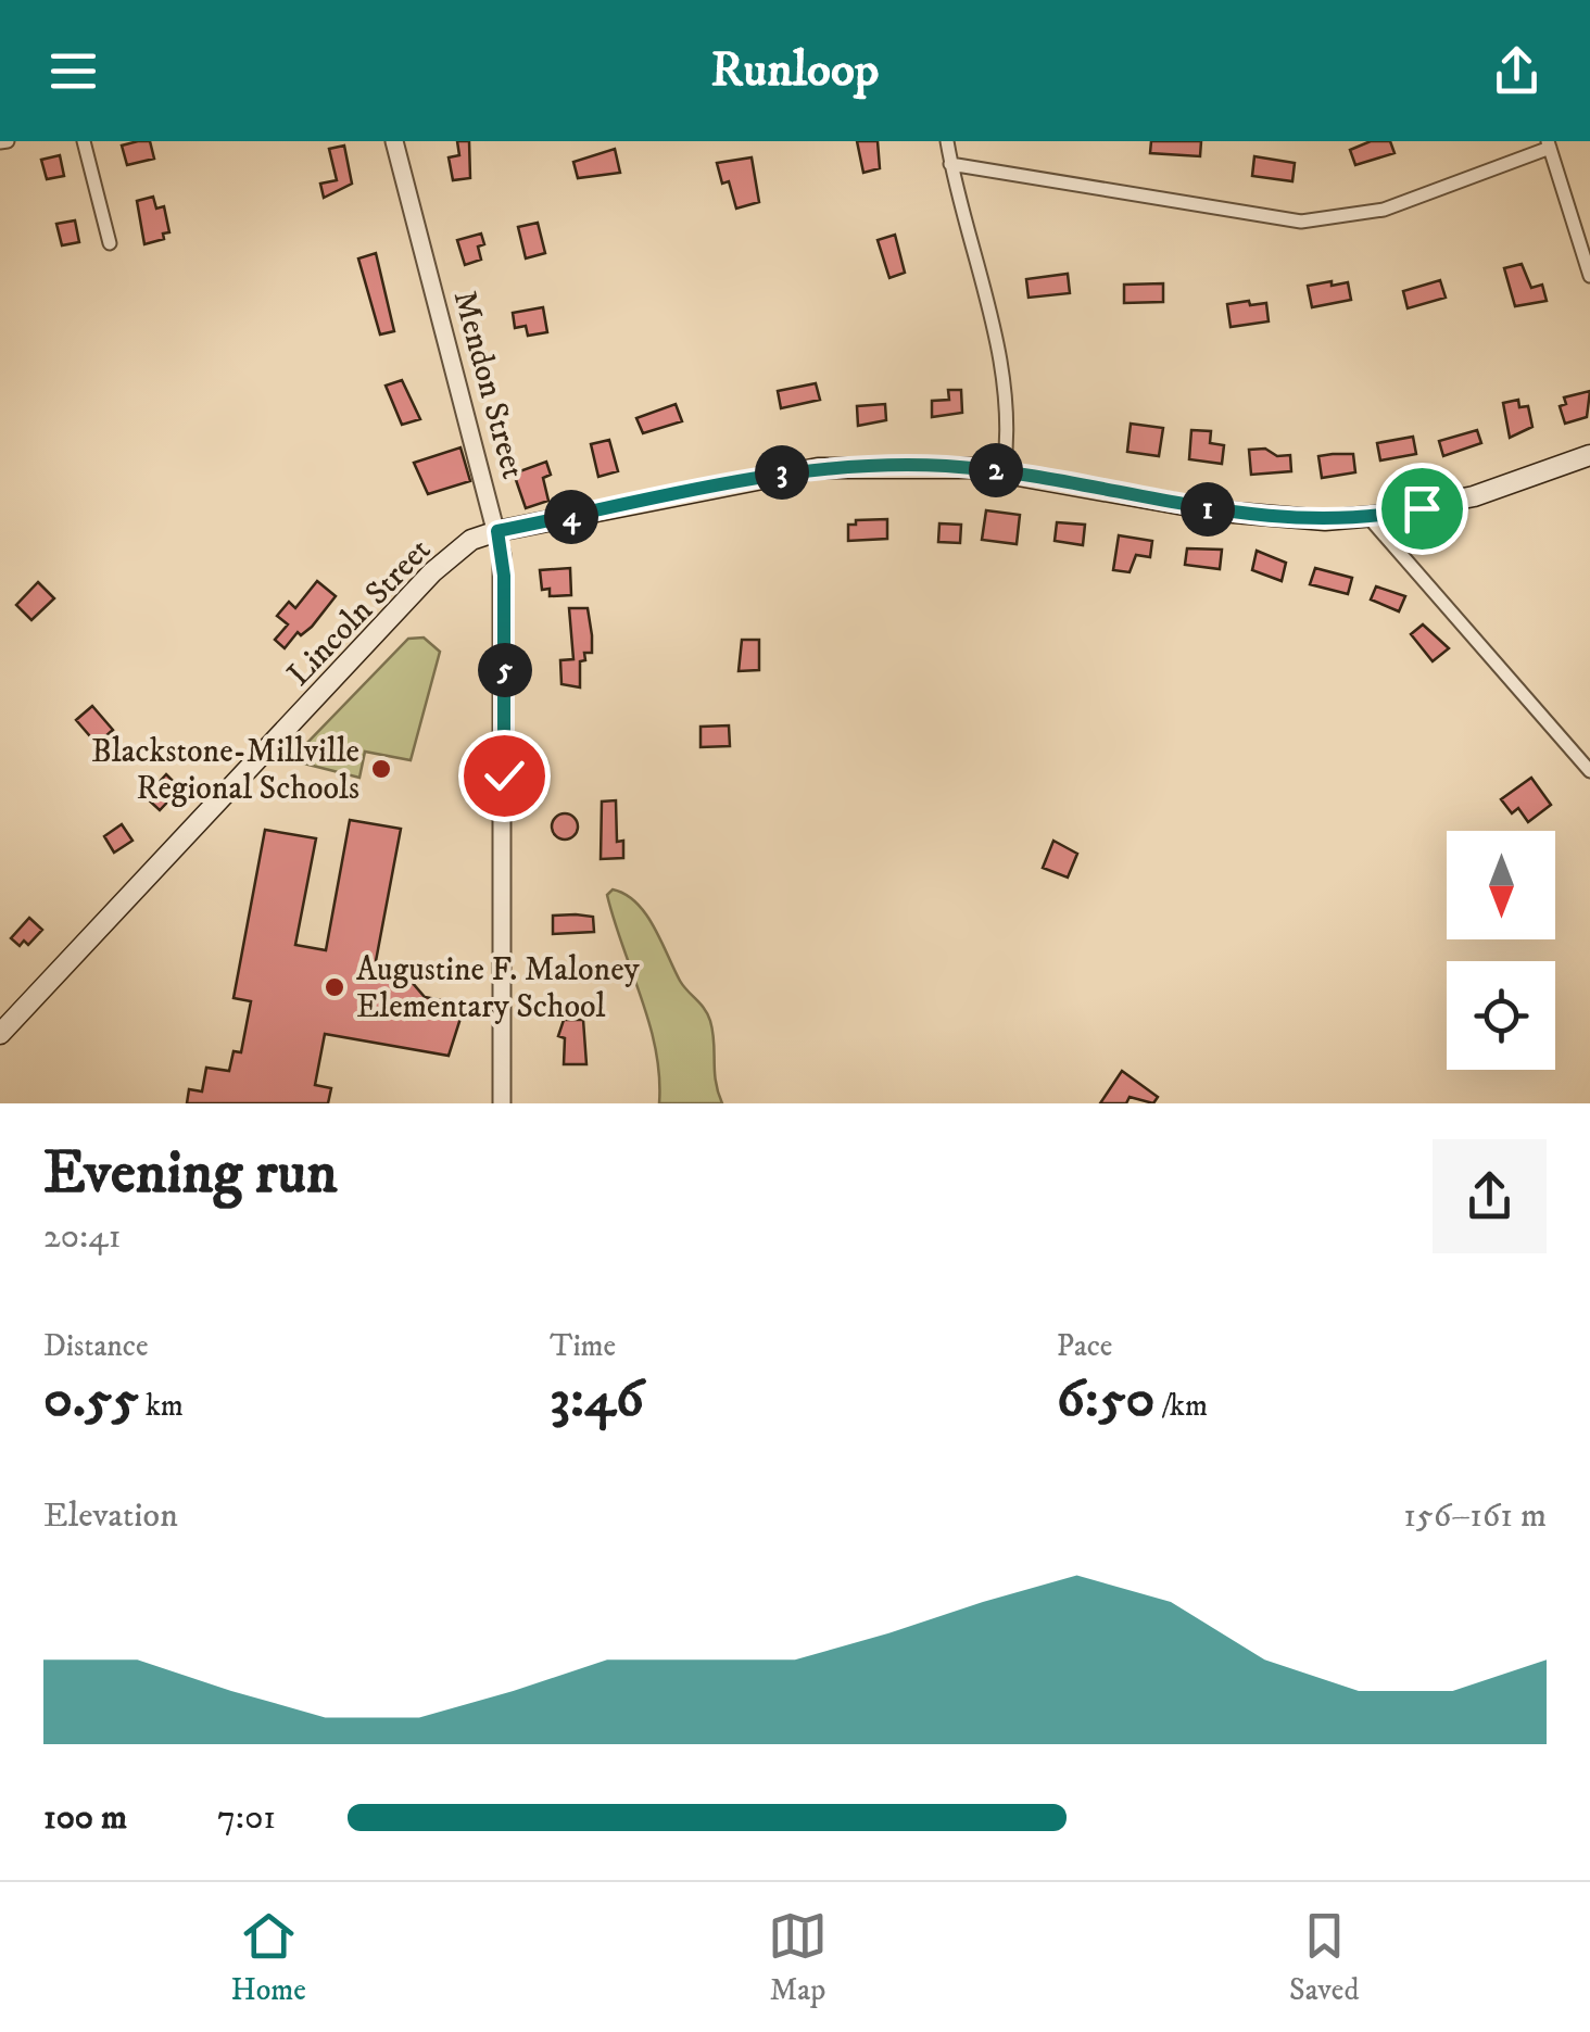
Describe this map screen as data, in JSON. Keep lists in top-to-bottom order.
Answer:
{
  "streets": {
    "main road": ["Lincoln Street"],
    "street": ["Mendon Street"]
  },
  "crossings": [
    ["Mendon Street", "Lincoln Street"]
  ],
  "places": ["Blackstone-Millville Regional Schools", "Augustine F. Maloney Elementary School"],
  "north": "bottom",
  "page": {
    "header": "Runloop",
    "pins": [
      "2",
      "3",
      "1",
      "4",
      "5"
    ],
    "heading": ["Evening run", "20:41"],
    "stats": [
      ["Distance", "0.55 km"],
      ["Time", "3:46"],
      ["Pace", "6:50 /km"]
    ],
    "chart": ["Elevation", "156–161 m"],
    "list": [
      {
        "name": "100 m",
        "note": "7:01"
      }
    ],
    "tabs": ["Home", "Map", "Saved"]
  }
}
